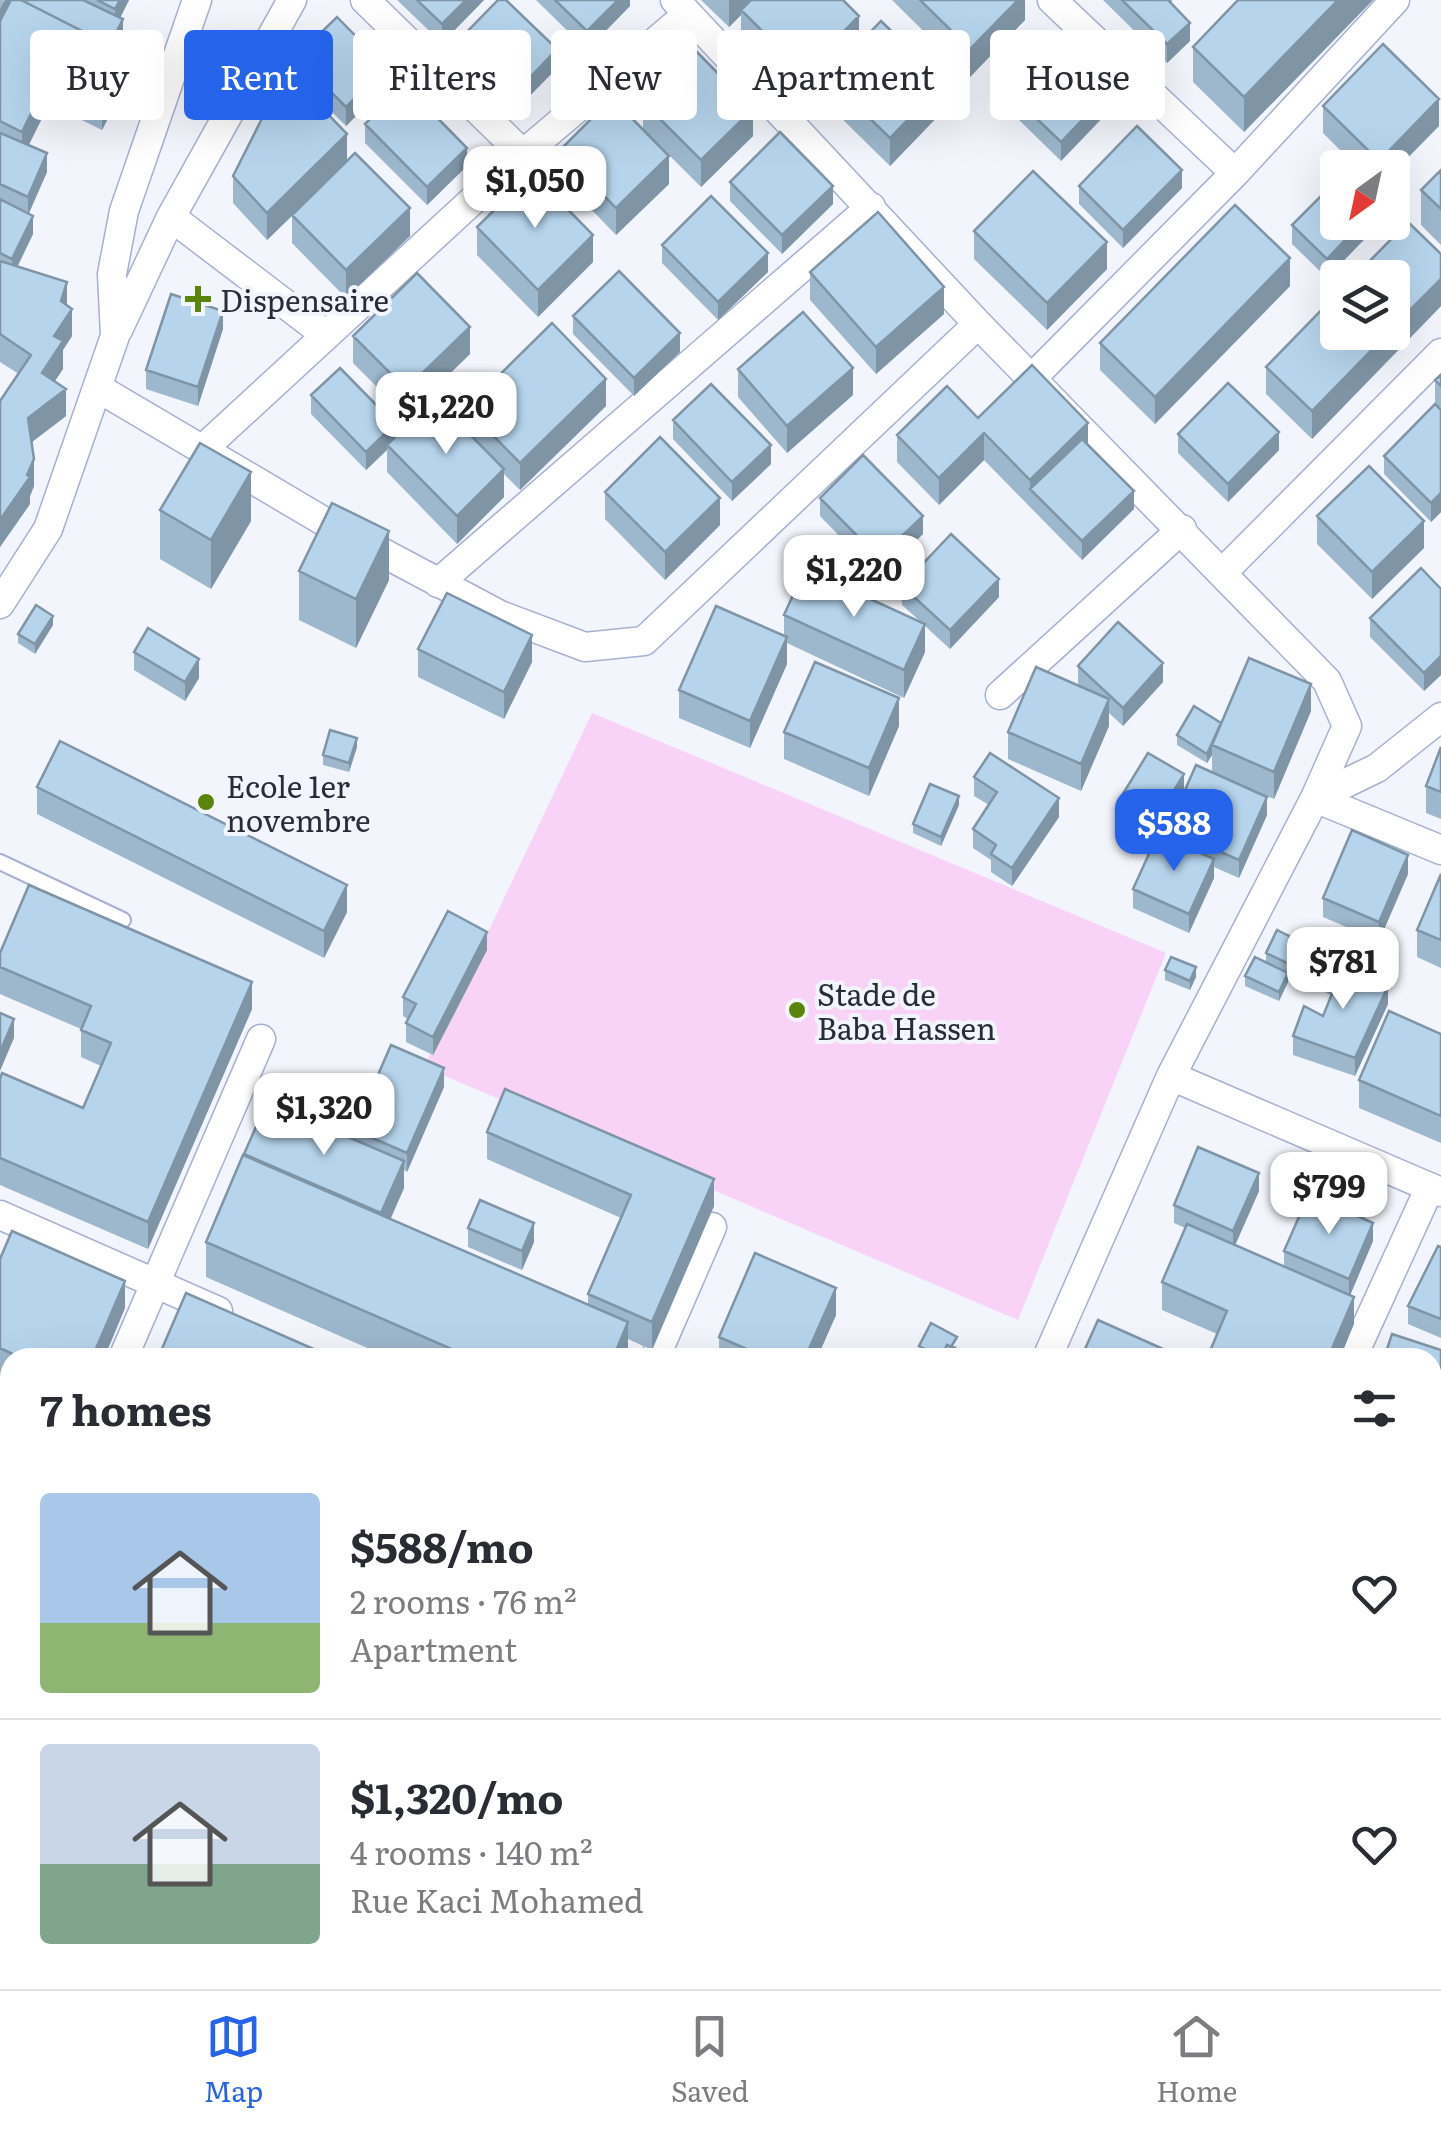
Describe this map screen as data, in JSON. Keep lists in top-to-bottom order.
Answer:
{
  "places": {
    "health": ["Dispensaire"],
    "other": ["Ecole 1er novembre", "Stade de Baba Hassen"]
  },
  "north": "bottom left",
  "page": {
    "chip": [
      "Buy",
      "Rent",
      "Filters",
      "New",
      "Apartment",
      "House"
    ],
    "price": [
      "$1,050",
      "$1,220",
      "$1,220",
      "$588",
      "$781",
      "$1,320",
      "$799"
    ],
    "heading": "7 homes",
    "list": [
      {
        "name": "$588/mo",
        "note": "2 rooms · 76 m² · Apartment"
      },
      {
        "name": "$1,320/mo",
        "note": "4 rooms · 140 m² · Rue Kaci Mohamed"
      }
    ],
    "tabs": ["Map", "Saved", "Home"]
  }
}
